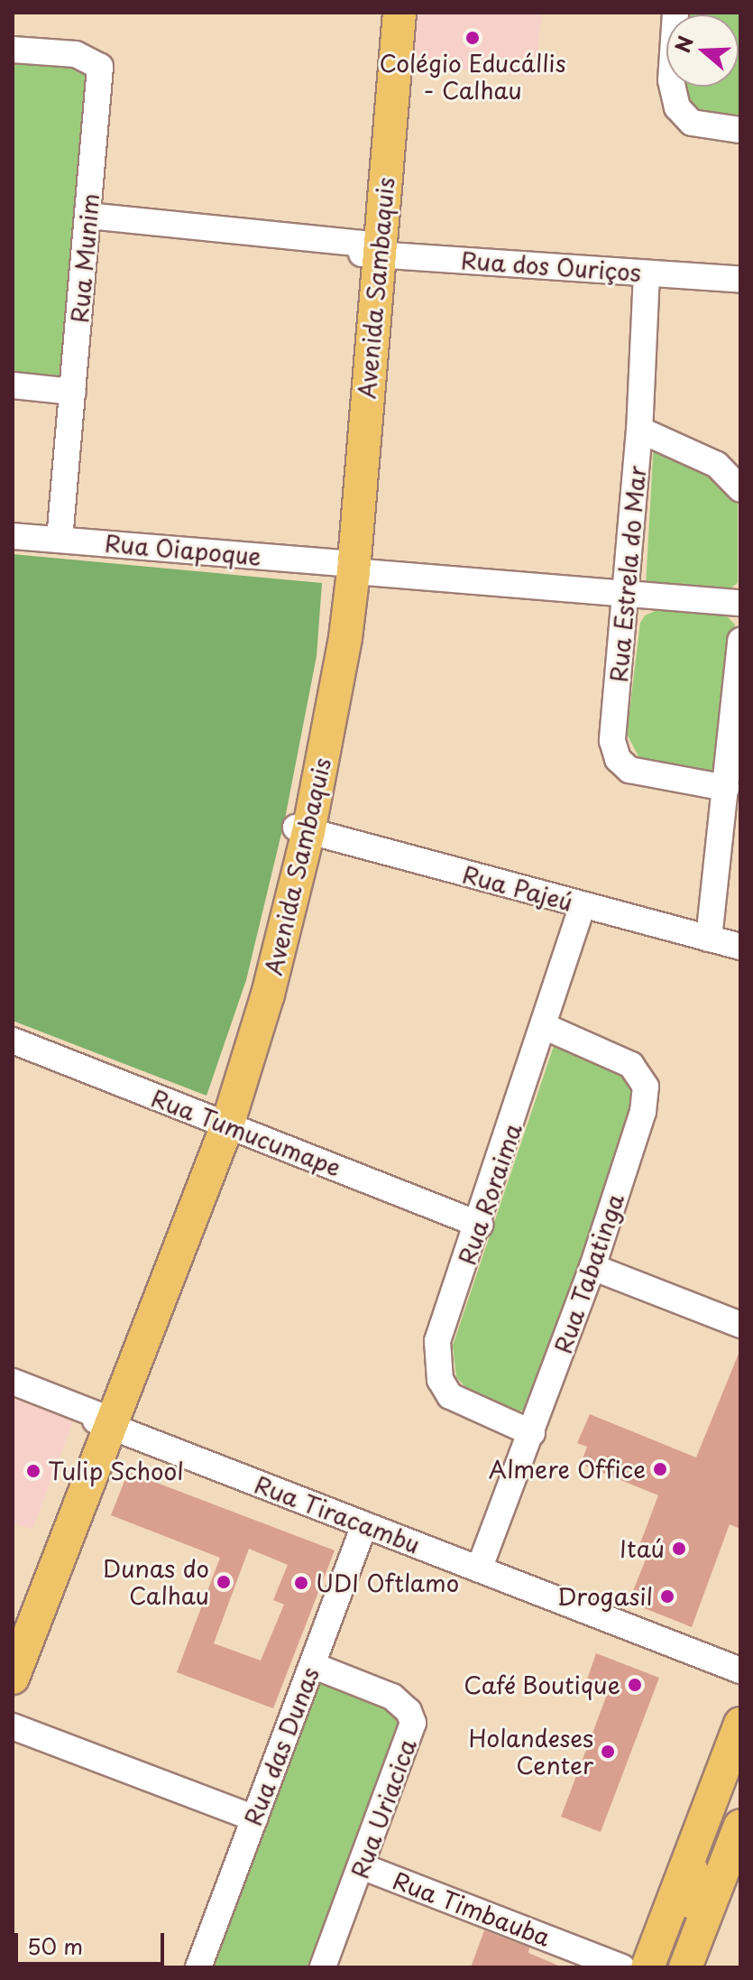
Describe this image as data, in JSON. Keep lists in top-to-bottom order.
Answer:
{
  "streets": {
    "main road": ["Avenida Sambaquis"],
    "street": [
      "Rua Munim",
      "Rua dos Ouriços",
      "Rua Oiapoque",
      "Rua Estrela do Mar",
      "Rua Pajeú",
      "Rua Tumucumape",
      "Rua Roraima",
      "Rua Tabatinga",
      "Rua Tiracambu",
      "Rua das Dunas",
      "Rua Uriacica",
      "Rua Timbauba"
    ]
  },
  "crossings": [
    ["Rua Munim", "Rua dos Ouriços"],
    ["Rua Munim", "Rua Oiapoque"],
    ["Rua dos Ouriços", "Avenida Sambaquis"],
    ["Rua dos Ouriços", "Rua Estrela do Mar"],
    ["Avenida Sambaquis", "Rua Oiapoque"],
    ["Avenida Sambaquis", "Rua Pajeú"],
    ["Avenida Sambaquis", "Rua Tumucumape"],
    ["Avenida Sambaquis", "Rua Tiracambu"],
    ["Rua Oiapoque", "Rua Estrela do Mar"],
    ["Rua Pajeú", "Rua Roraima"],
    ["Rua Tumucumape", "Rua Roraima"],
    ["Rua Roraima", "Rua Tabatinga"],
    ["Rua Tabatinga", "Rua Tiracambu"],
    ["Rua Tiracambu", "Rua das Dunas"],
    ["Rua das Dunas", "Rua Uriacica"],
    ["Rua Uriacica", "Rua Timbauba"]
  ],
  "places": [
    "Colégio Educállis - Calhau",
    "Almere Office",
    "Tulip School",
    "Itaú",
    "Dunas do Calhau",
    "UDI Oftlamo",
    "Drogasil",
    "Café Boutique",
    "Holandeses Center"
  ],
  "scale_bar": "50 m",
  "north": "left"
}
